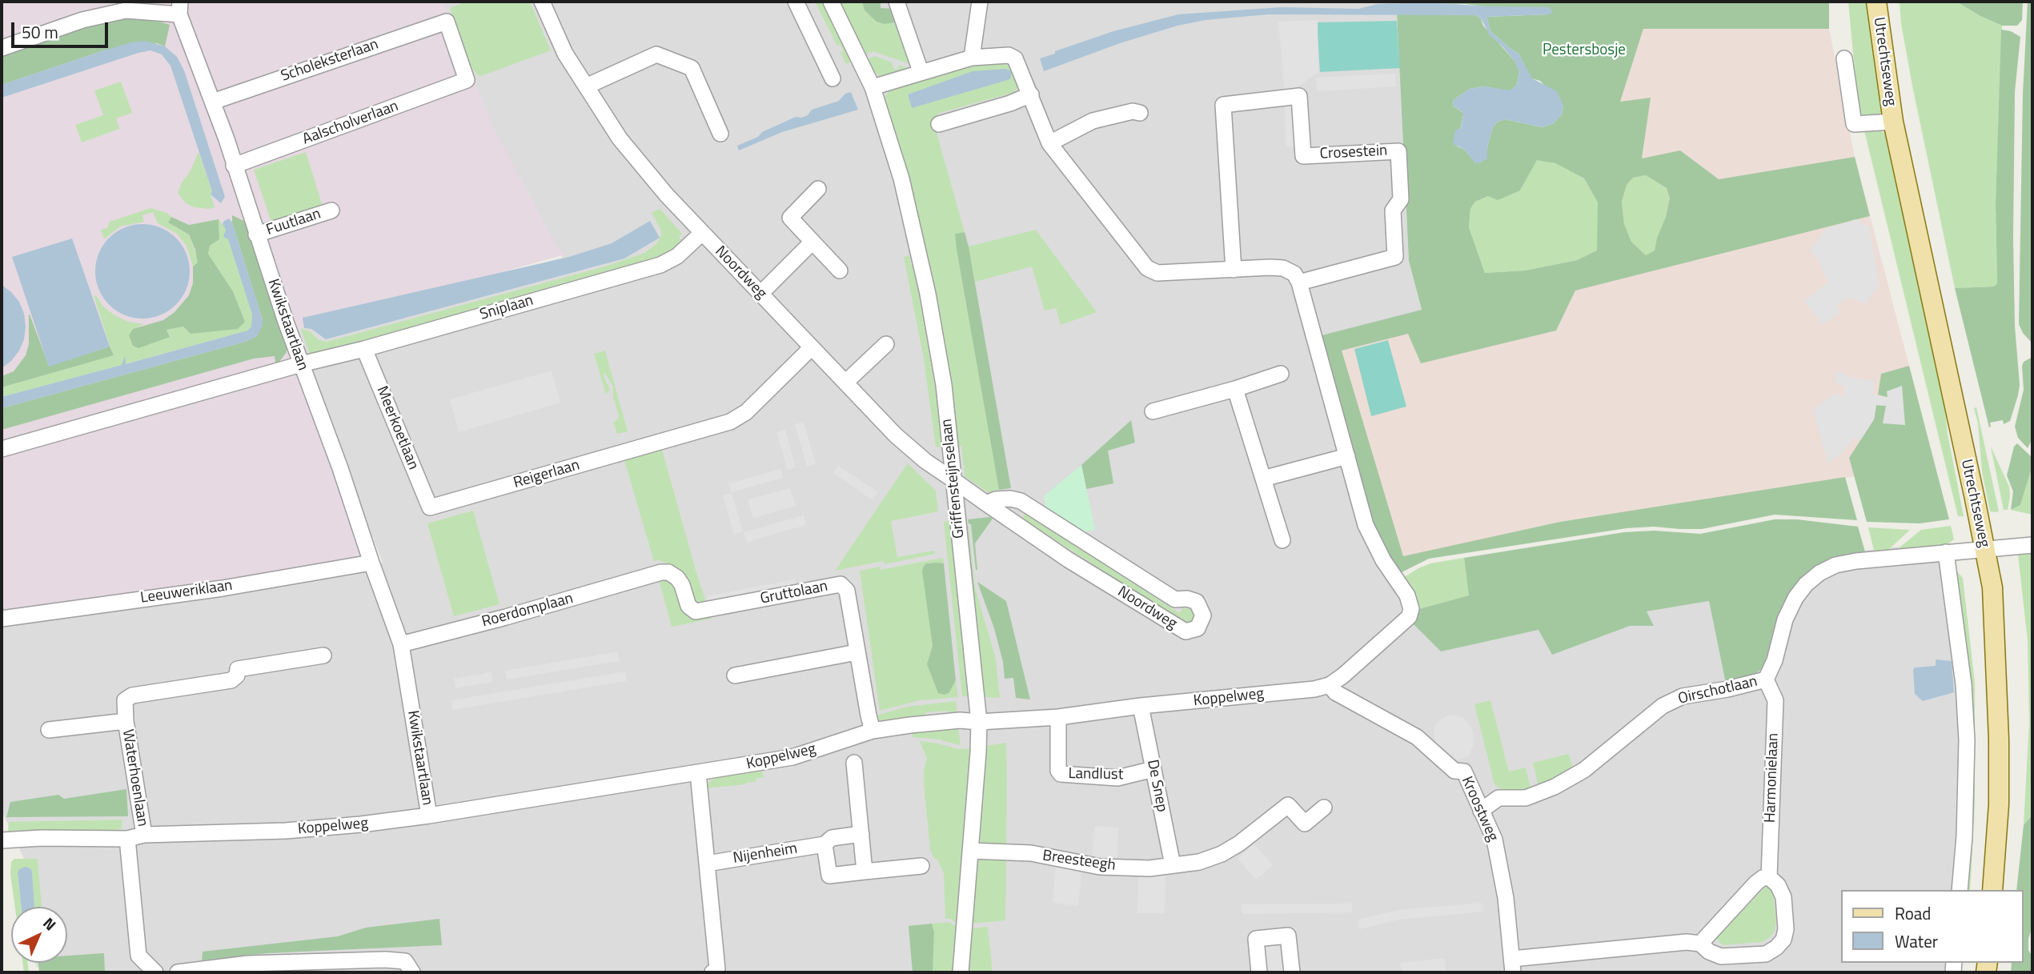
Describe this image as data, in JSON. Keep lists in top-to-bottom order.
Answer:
{
  "streets": {
    "main road": ["Utrechtseweg"],
    "street": [
      "Scholeksterlaan",
      "Aalscholverlaan",
      "Crosestein",
      "Fuutlaan",
      "Noordweg",
      "Sniplaan",
      "Kwikstaartlaan",
      "Meerkoetlaan",
      "Reigerlaan",
      "Griffensteijnselaan",
      "Leeuweriklaan",
      "Gruttolaan",
      "Roerdomplaan",
      "Oirschotlaan",
      "Koppelweg",
      "Landlust",
      "Waterhoenlaan",
      "Harmonielaan",
      "De Snep",
      "Kroostweg",
      "Nijenheim",
      "Breesteegh"
    ]
  },
  "crossings": [
    ["Scholeksterlaan", "Aalscholverlaan"],
    ["Scholeksterlaan", "Kwikstaartlaan"],
    ["Utrechtseweg", "Oirschotlaan"],
    ["Aalscholverlaan", "Kwikstaartlaan"],
    ["Fuutlaan", "Kwikstaartlaan"],
    ["Noordweg", "Sniplaan"],
    ["Noordweg", "Reigerlaan"],
    ["Noordweg", "Griffensteijnselaan"],
    ["Sniplaan", "Kwikstaartlaan"],
    ["Sniplaan", "Meerkoetlaan"],
    ["Kwikstaartlaan", "Leeuweriklaan"],
    ["Kwikstaartlaan", "Roerdomplaan"],
    ["Kwikstaartlaan", "Koppelweg"],
    ["Meerkoetlaan", "Reigerlaan"],
    ["Griffensteijnselaan", "Koppelweg"],
    ["Griffensteijnselaan", "Breesteegh"],
    ["Gruttolaan", "Roerdomplaan"],
    ["Gruttolaan", "Koppelweg"],
    ["Oirschotlaan", "Harmonielaan"],
    ["Oirschotlaan", "Kroostweg"],
    ["Koppelweg", "Landlust"],
    ["Koppelweg", "Waterhoenlaan"],
    ["Koppelweg", "De Snep"],
    ["Koppelweg", "Kroostweg"],
    ["Landlust", "De Snep"],
    ["De Snep", "Breesteegh"]
  ],
  "parks": ["Pestersbosje"],
  "legend": ["Road", "Water"],
  "scale_bar": "50 m",
  "north": "top right"
}
